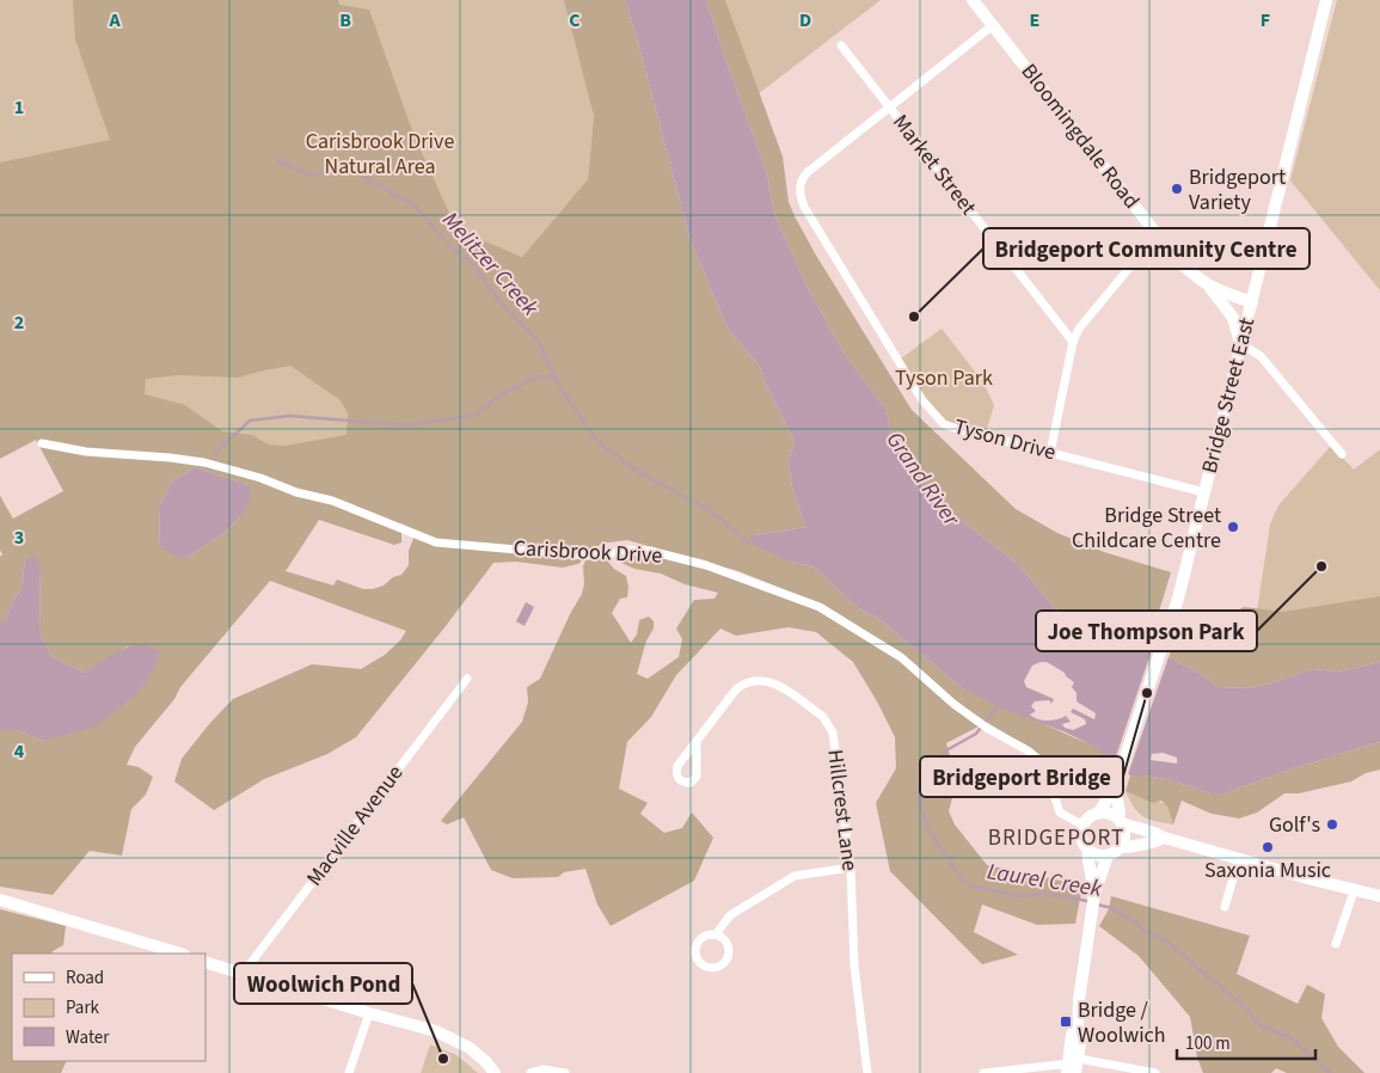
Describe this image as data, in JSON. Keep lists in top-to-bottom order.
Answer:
{
  "streets": {
    "main road": ["Bloomingdale Road", "Bridge Street East"],
    "street": [
      "Market Street",
      "Tyson Drive",
      "Carisbrook Drive",
      "Hillcrest Lane",
      "Macville Avenue"
    ]
  },
  "crossings": [
    ["Bloomingdale Road", "Bridge Street East"],
    ["Market Street", "Tyson Drive"],
    ["Bridge Street East", "Tyson Drive"],
    ["Bridge Street East", "Carisbrook Drive"]
  ],
  "districts": ["BRIDGEPORT"],
  "water": ["Melitzer Creek", "Grand River", "Laurel Creek"],
  "parks": ["Carisbrook Drive Natural Area", "Tyson Park"],
  "places": {
    "other": [
      "Bridgeport Variety",
      "Bridgeport Community Centre",
      "Bridge Street Childcare Centre",
      "Joe Thompson Park",
      "Bridgeport Bridge",
      "Golf's",
      "Saxonia Music",
      "Woolwich Pond"
    ],
    "transit": ["Bridge / Woolwich"]
  },
  "legend": ["Road", "Park", "Water"],
  "scale_bar": "100 m",
  "grid": {
    "columns": [
      "A",
      "B",
      "C",
      "D",
      "E",
      "F"
    ],
    "rows": [
      "1",
      "2",
      "3",
      "4"
    ]
  }
}
